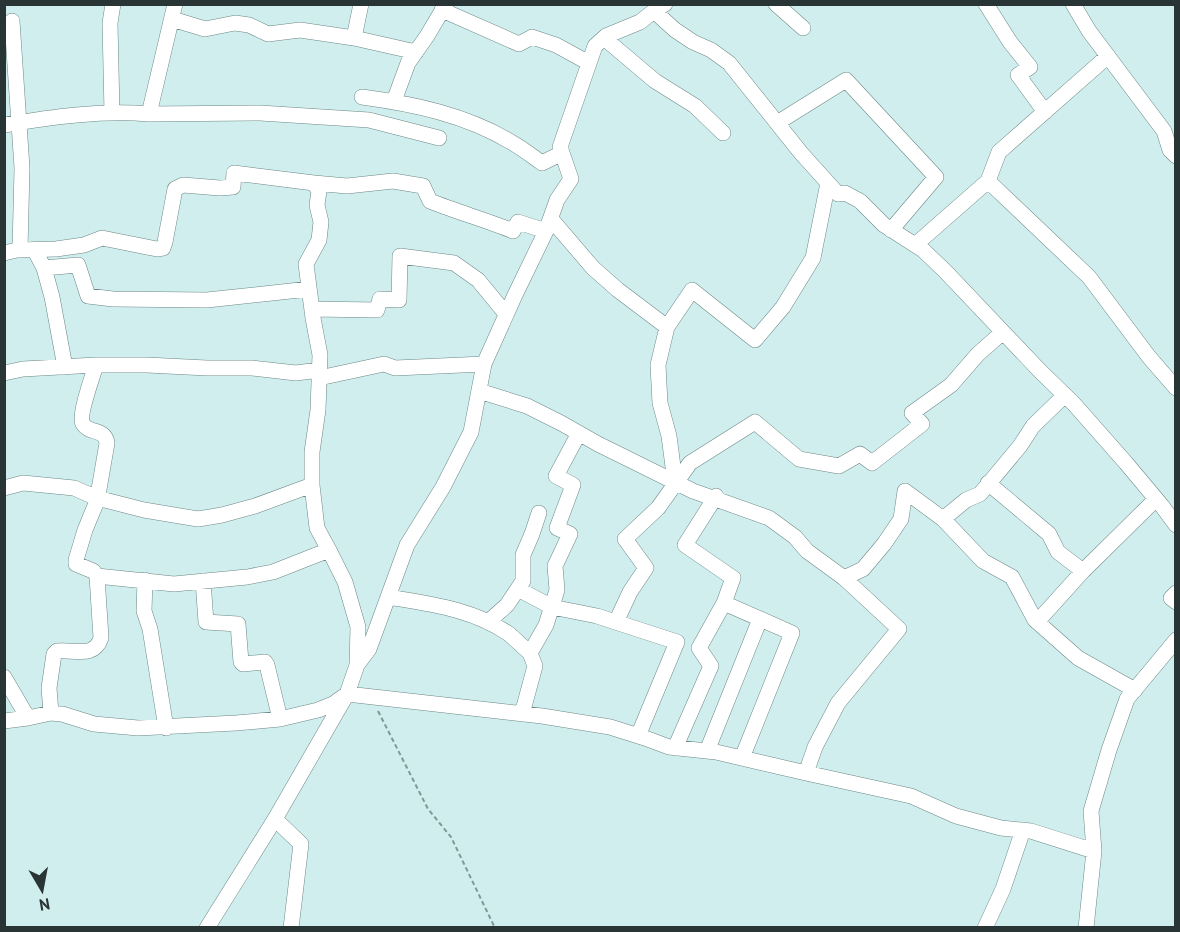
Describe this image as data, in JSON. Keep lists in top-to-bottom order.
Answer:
{
  "north": "bottom"
}
